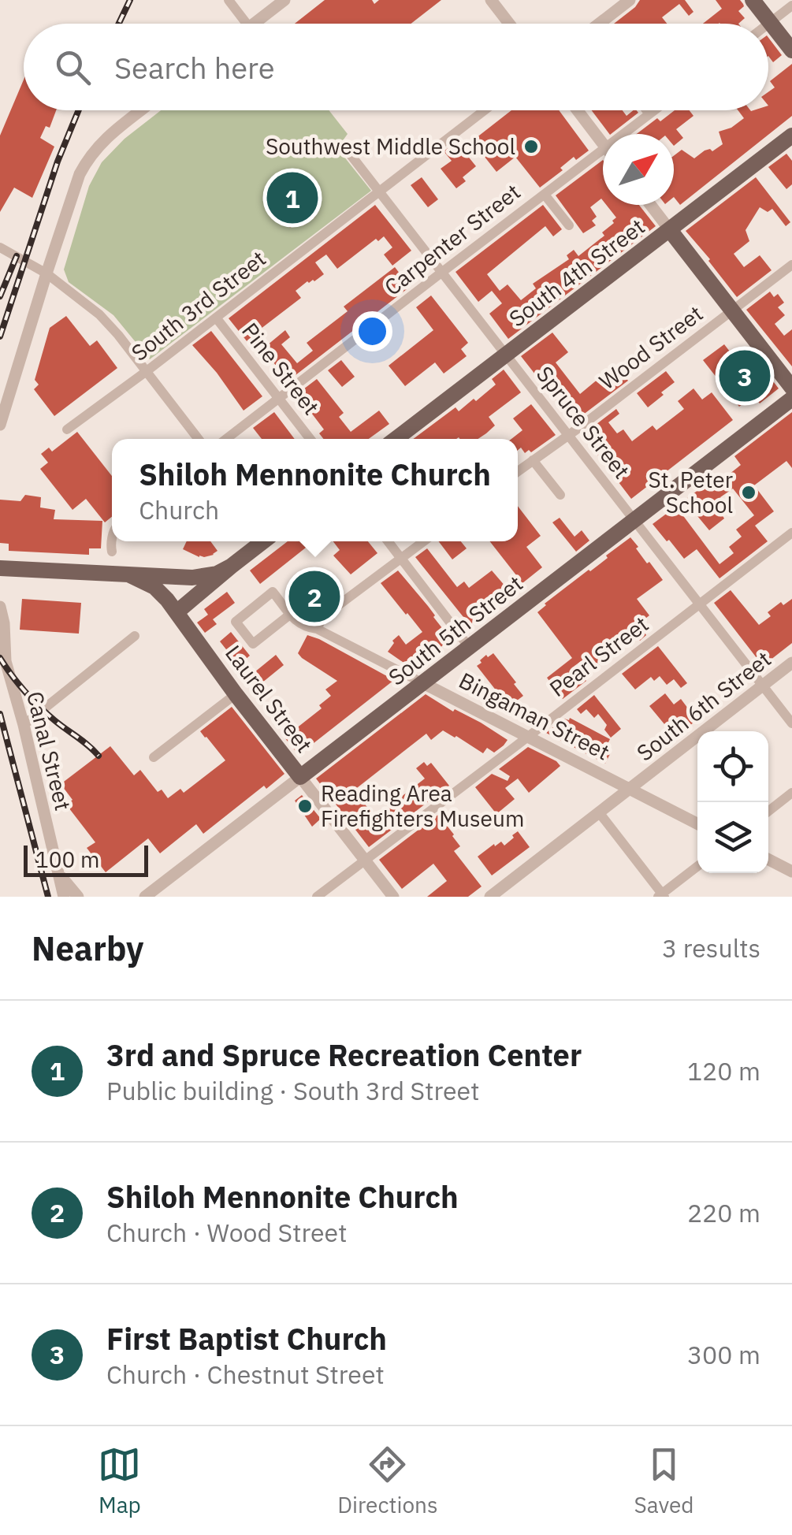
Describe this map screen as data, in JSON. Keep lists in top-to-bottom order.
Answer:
{
  "streets": {
    "main road": ["South 4th Street", "South 5th Street", "Laurel Street"],
    "street": [
      "Carpenter Street",
      "South 3rd Street",
      "Wood Street",
      "Pine Street",
      "Spruce Street",
      "Pearl Street",
      "South 6th Street",
      "Bingaman Street",
      "Canal Street"
    ]
  },
  "crossings": [
    ["Carpenter Street", "Pine Street"],
    ["Carpenter Street", "Spruce Street"],
    ["South 4th Street", "Spruce Street"],
    ["South 3rd Street", "Pine Street"],
    ["South 3rd Street", "Spruce Street"],
    ["Wood Street", "Spruce Street"],
    ["Spruce Street", "South 5th Street"],
    ["Spruce Street", "Pearl Street"],
    ["Spruce Street", "South 6th Street"],
    ["South 5th Street", "Laurel Street"],
    ["South 5th Street", "Bingaman Street"],
    ["Pearl Street", "Laurel Street"],
    ["Pearl Street", "Bingaman Street"],
    ["South 6th Street", "Bingaman Street"]
  ],
  "places": ["Southwest Middle School", "St. Peter School", "Reading Area Firefighters Museum"],
  "scale_bar": "100 m",
  "north": "top right",
  "page": {
    "search": "Search here",
    "pins": ["1", "3", "2"],
    "popup": ["Shiloh Mennonite Church", "Church"],
    "scale": "100 m",
    "heading": ["Nearby", "3 results"],
    "list": [
      {
        "mark": "1",
        "name": "3rd and Spruce Recreation Center",
        "note": "Public building · South 3rd Street",
        "value": "120 m"
      },
      {
        "mark": "2",
        "name": "Shiloh Mennonite Church",
        "note": "Church · Wood Street",
        "value": "220 m"
      },
      {
        "mark": "3",
        "name": "First Baptist Church",
        "note": "Church · Chestnut Street",
        "value": "300 m"
      }
    ],
    "nav": ["Map", "Directions", "Saved"]
  }
}
